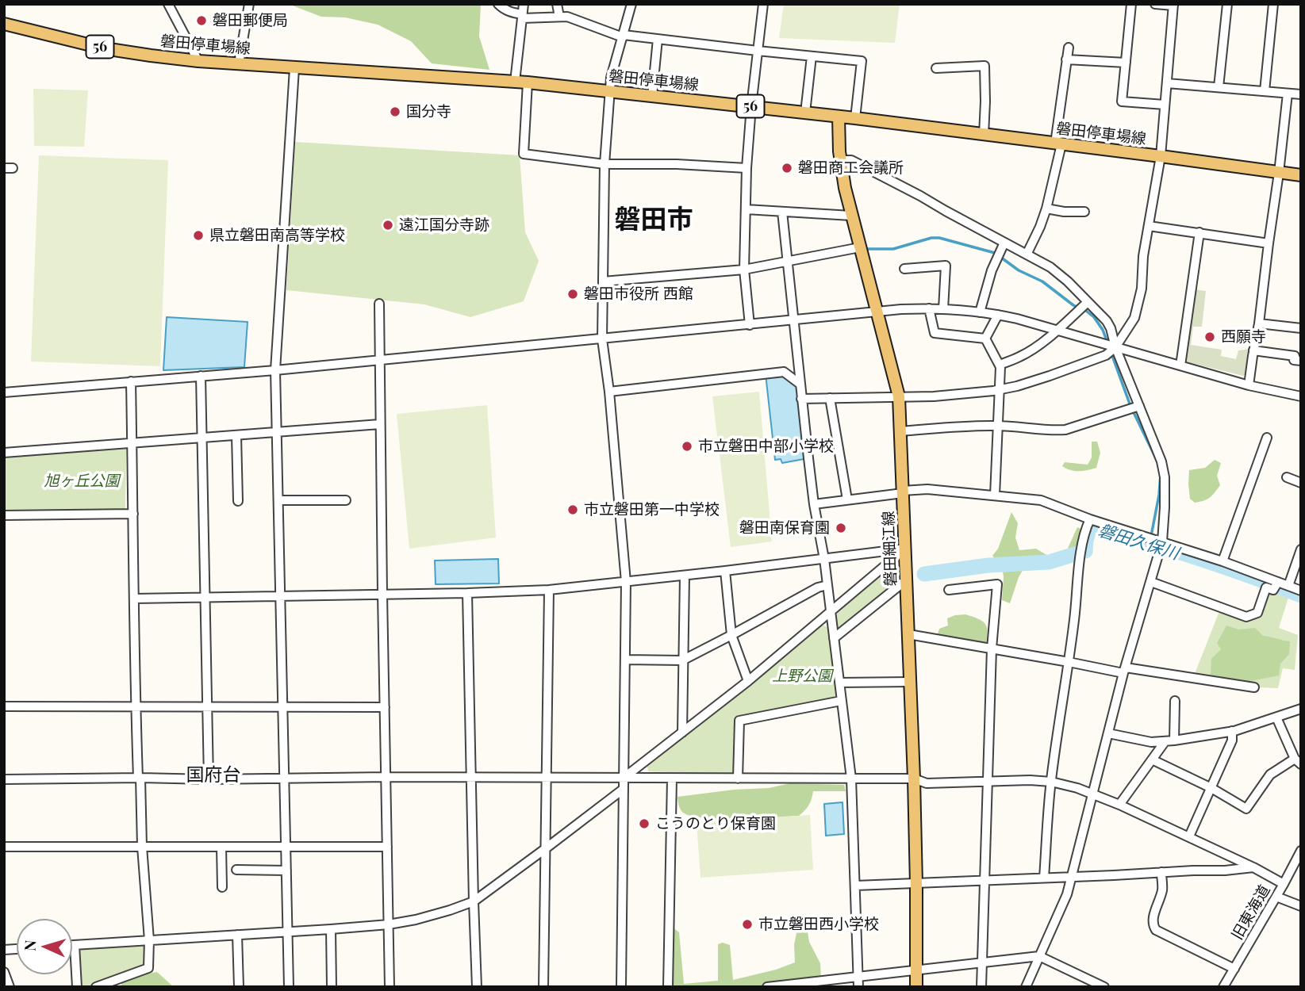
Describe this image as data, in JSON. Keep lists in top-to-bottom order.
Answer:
{
  "streets": {
    "main road": ["磐田停車場線", "56", "磐田細江線"],
    "street": ["旧東海道"]
  },
  "crossings": [
    ["磐田停車場線", "磐田細江線"]
  ],
  "districts": ["磐田市", "国府台"],
  "water": ["磐田久保川"],
  "parks": ["旭ヶ丘公園", "上野公園"],
  "places": [
    "磐田郵便局",
    "国分寺",
    "磐田商工会議所",
    "遠江国分寺跡",
    "県立磐田南高等学校",
    "磐田市役所 西館",
    "西願寺",
    "市立磐田中部小学校",
    "市立磐田第一中学校",
    "磐田南保育園",
    "こうのとり保育園",
    "市立磐田西小学校"
  ],
  "north": "left"
}
